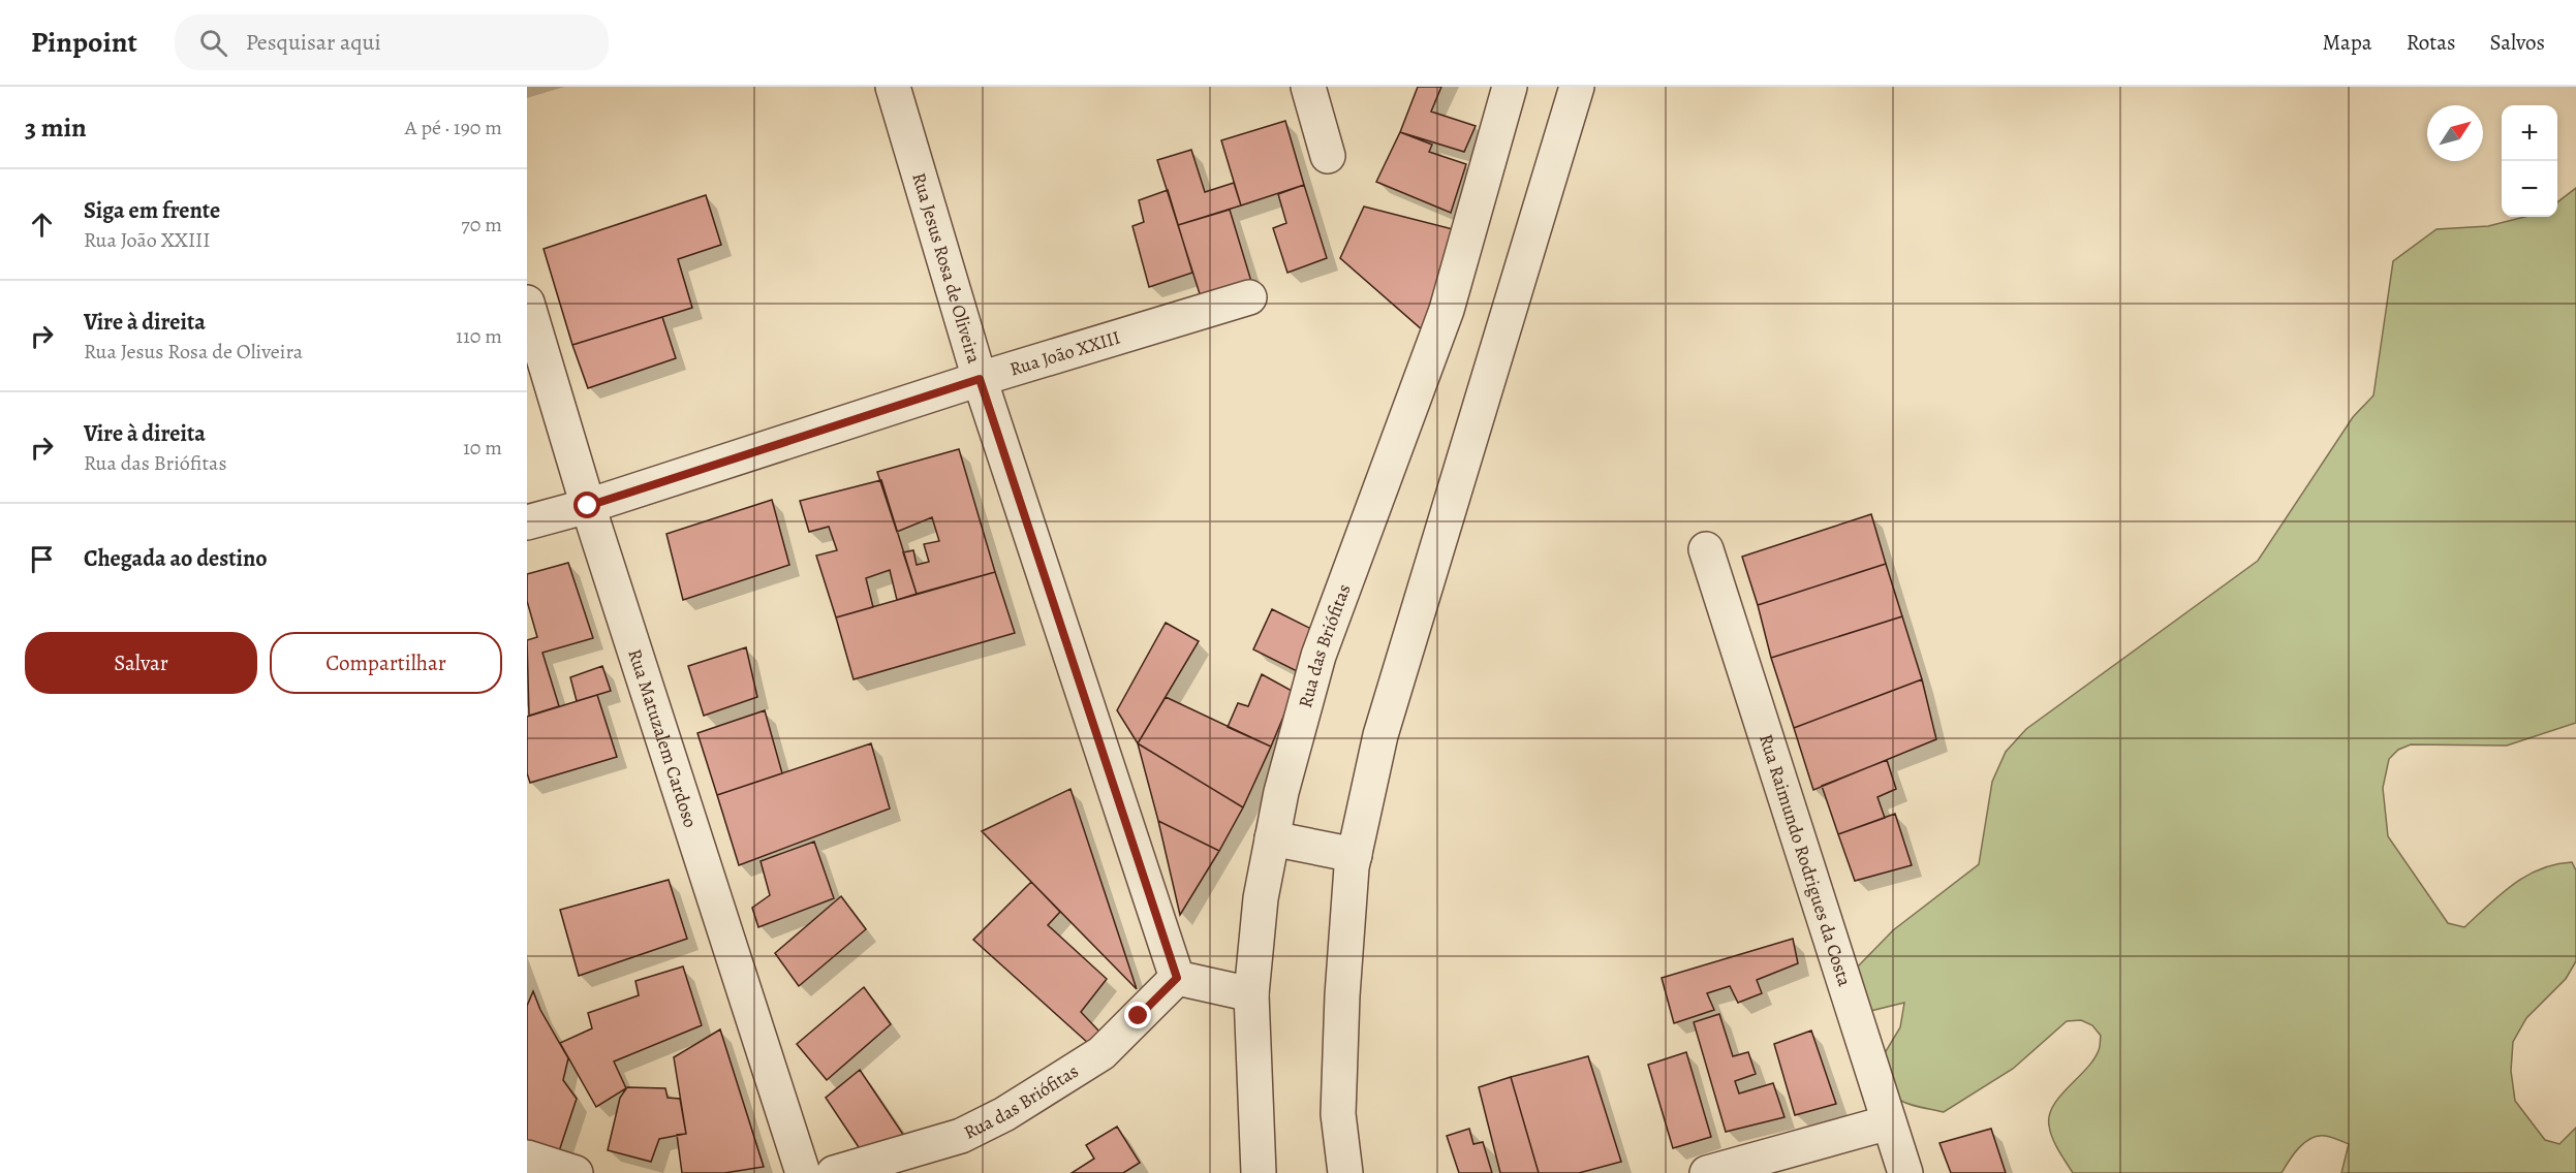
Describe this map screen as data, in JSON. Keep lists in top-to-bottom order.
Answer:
{
  "streets": {
    "street": [
      "Rua Jesus Rosa de Oliveira",
      "Rua João XXIII",
      "Rua das Briófitas",
      "Rua Matuzalem Cardoso",
      "Rua Raimundo Rodrigues da Costa"
    ]
  },
  "crossings": [
    ["Rua Jesus Rosa de Oliveira", "Rua João XXIII"],
    ["Rua Jesus Rosa de Oliveira", "Rua das Briófitas"],
    ["Rua João XXIII", "Rua Matuzalem Cardoso"]
  ],
  "north": "top right",
  "page": {
    "header": "Pinpoint",
    "search": "Pesquisar aqui",
    "nav": ["Mapa", "Rotas", "Salvos"],
    "heading": ["3 min", "A pé · 190 m"],
    "map_buttons": ["+", "−"],
    "list": [
      ["Siga em frente", "Rua João XXIII", "70 m"],
      ["Vire à direita", "Rua Jesus Rosa de Oliveira", "110 m"],
      ["Vire à direita", "Rua das Briófitas", "10 m"],
      "Chegada ao destino"
    ],
    "buttons": ["Salvar", "Compartilhar"]
  }
}
